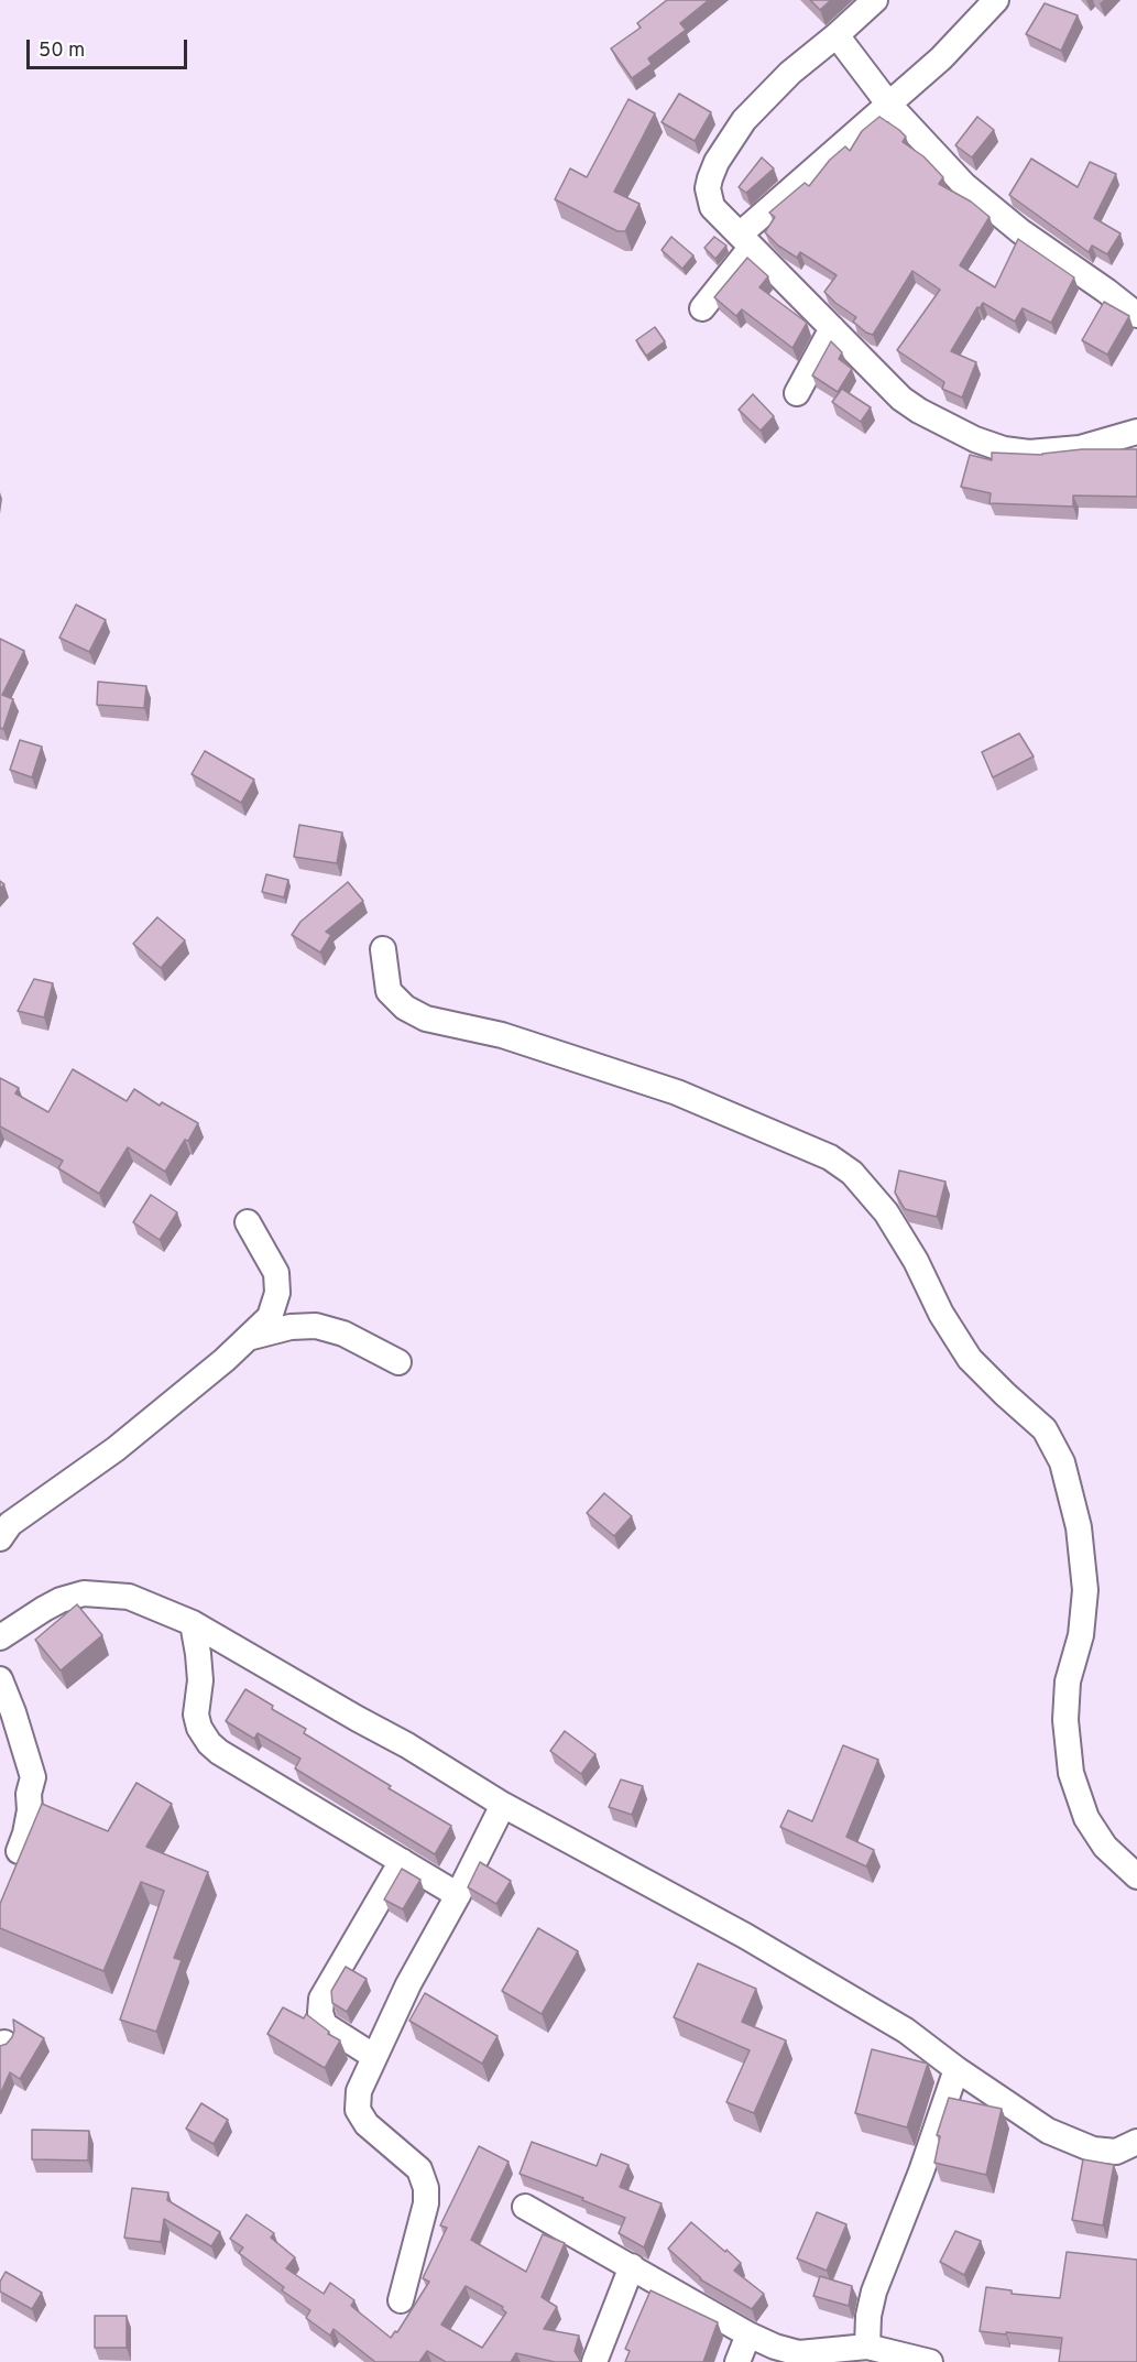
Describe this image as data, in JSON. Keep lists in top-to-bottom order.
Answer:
{
  "scale_bar": "50 m"
}
